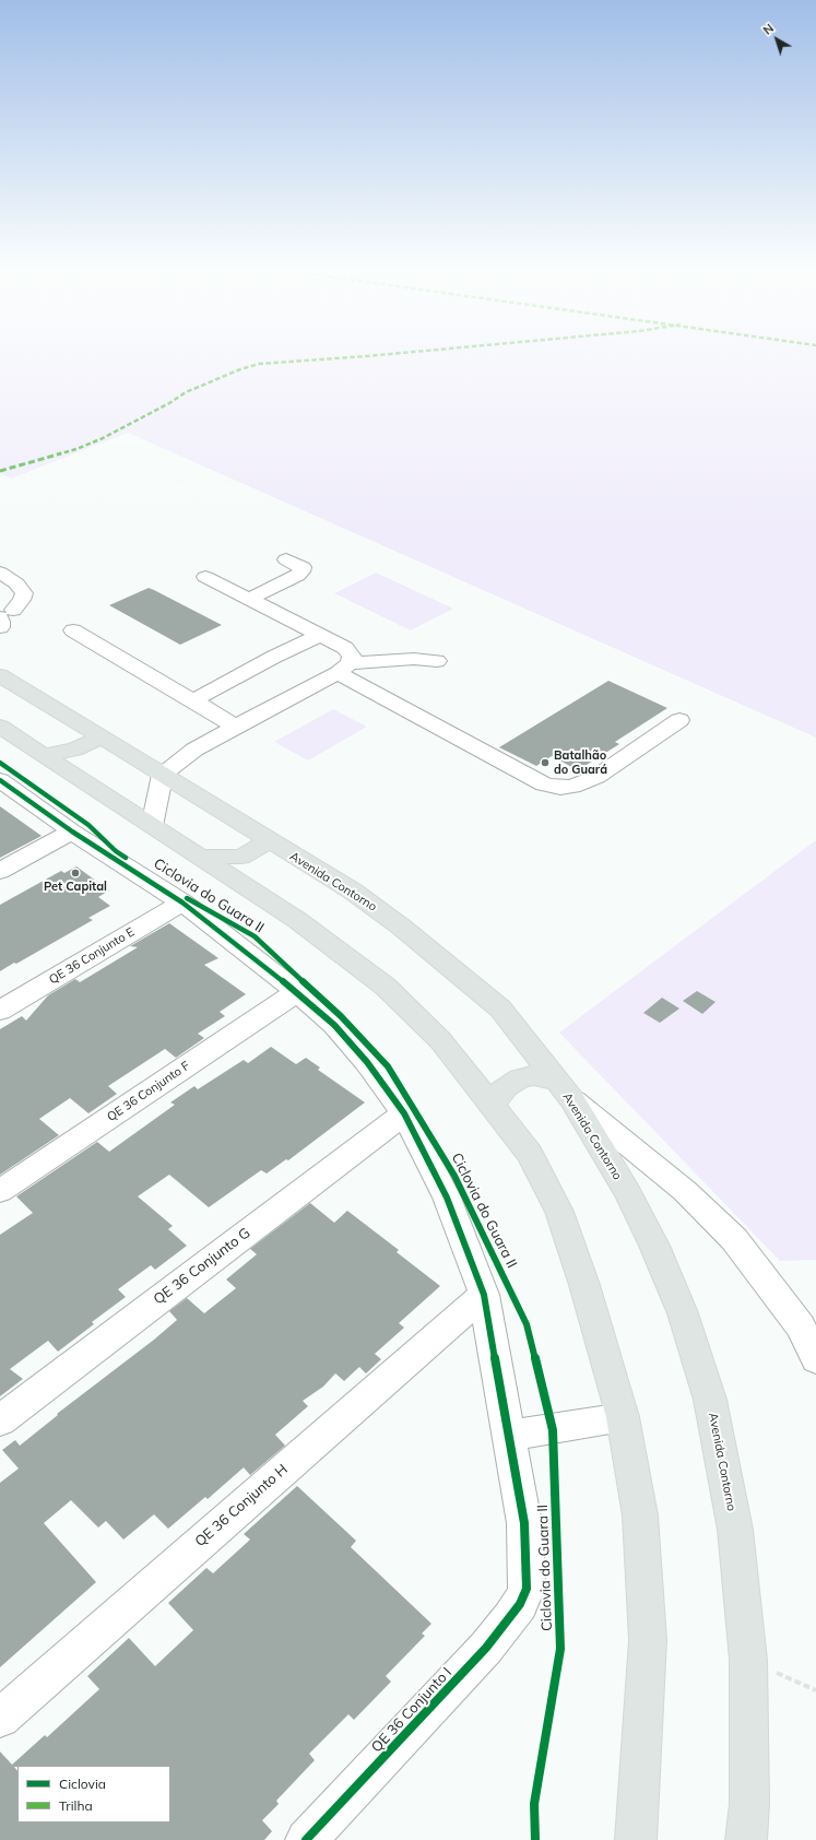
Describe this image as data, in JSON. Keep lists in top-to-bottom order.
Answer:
{
  "streets": {
    "main road": ["Avenida Contorno"],
    "street": [
      "QE 36 Conjunto E",
      "QE 36 Conjunto F",
      "QE 36 Conjunto G",
      "QE 36 Conjunto H",
      "QE 36 Conjunto I"
    ],
    "cycle path": ["Ciclovia do Guara II"]
  },
  "places": ["Batalhão do Guará", "Pet Capital"],
  "legend": ["Ciclovia", "Trilha"],
  "north": "top left"
}
